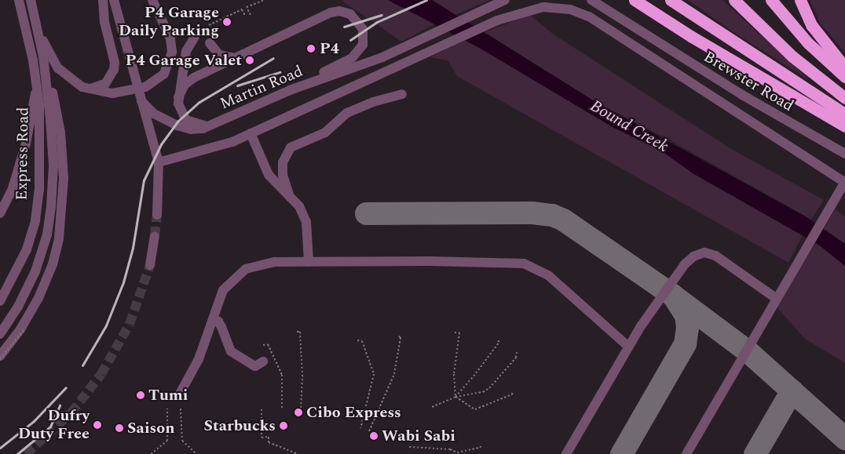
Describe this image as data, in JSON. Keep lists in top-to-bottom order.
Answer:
{
  "streets": {
    "street": ["Brewster Road", "Martin Road", "Express Road"]
  },
  "water": ["Bound Creek"],
  "places": [
    "P4 Garage Daily Parking",
    "P4",
    "P4 Garage Valet",
    "Tumi",
    "Cibo Express",
    "Dufry Duty Free",
    "Starbucks",
    "Saison",
    "Wabi Sabi"
  ]
}
